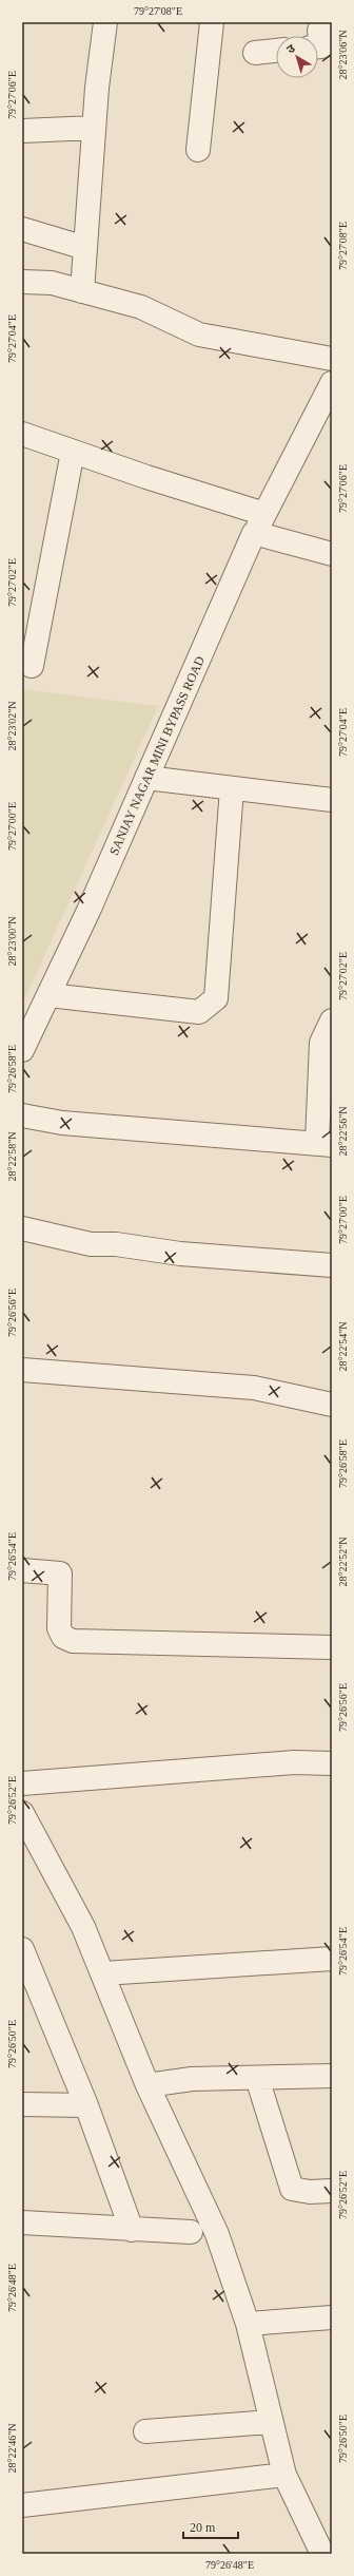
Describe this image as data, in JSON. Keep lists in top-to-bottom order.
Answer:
{
  "streets": {
    "street": ["SANJAY NAGAR MINI BYPASS ROAD"]
  },
  "scale_bar": "20 m",
  "north": "top left",
  "coordinates": [
    "79°27'08\"E",
    "28°23'06\"N",
    "79°27'06\"E",
    "79°27'04\"E",
    "79°27'02\"E",
    "28°23'02\"N",
    "79°27'00\"E",
    "28°23'00\"N",
    "79°26'58\"E",
    "28°22'56\"N",
    "28°22'58\"N",
    "79°26'56\"E",
    "28°22'54\"N",
    "79°26'54\"E",
    "28°22'52\"N",
    "79°26'52\"E",
    "79°26'50\"E",
    "79°26'48\"E",
    "28°22'46\"N"
  ]
}
